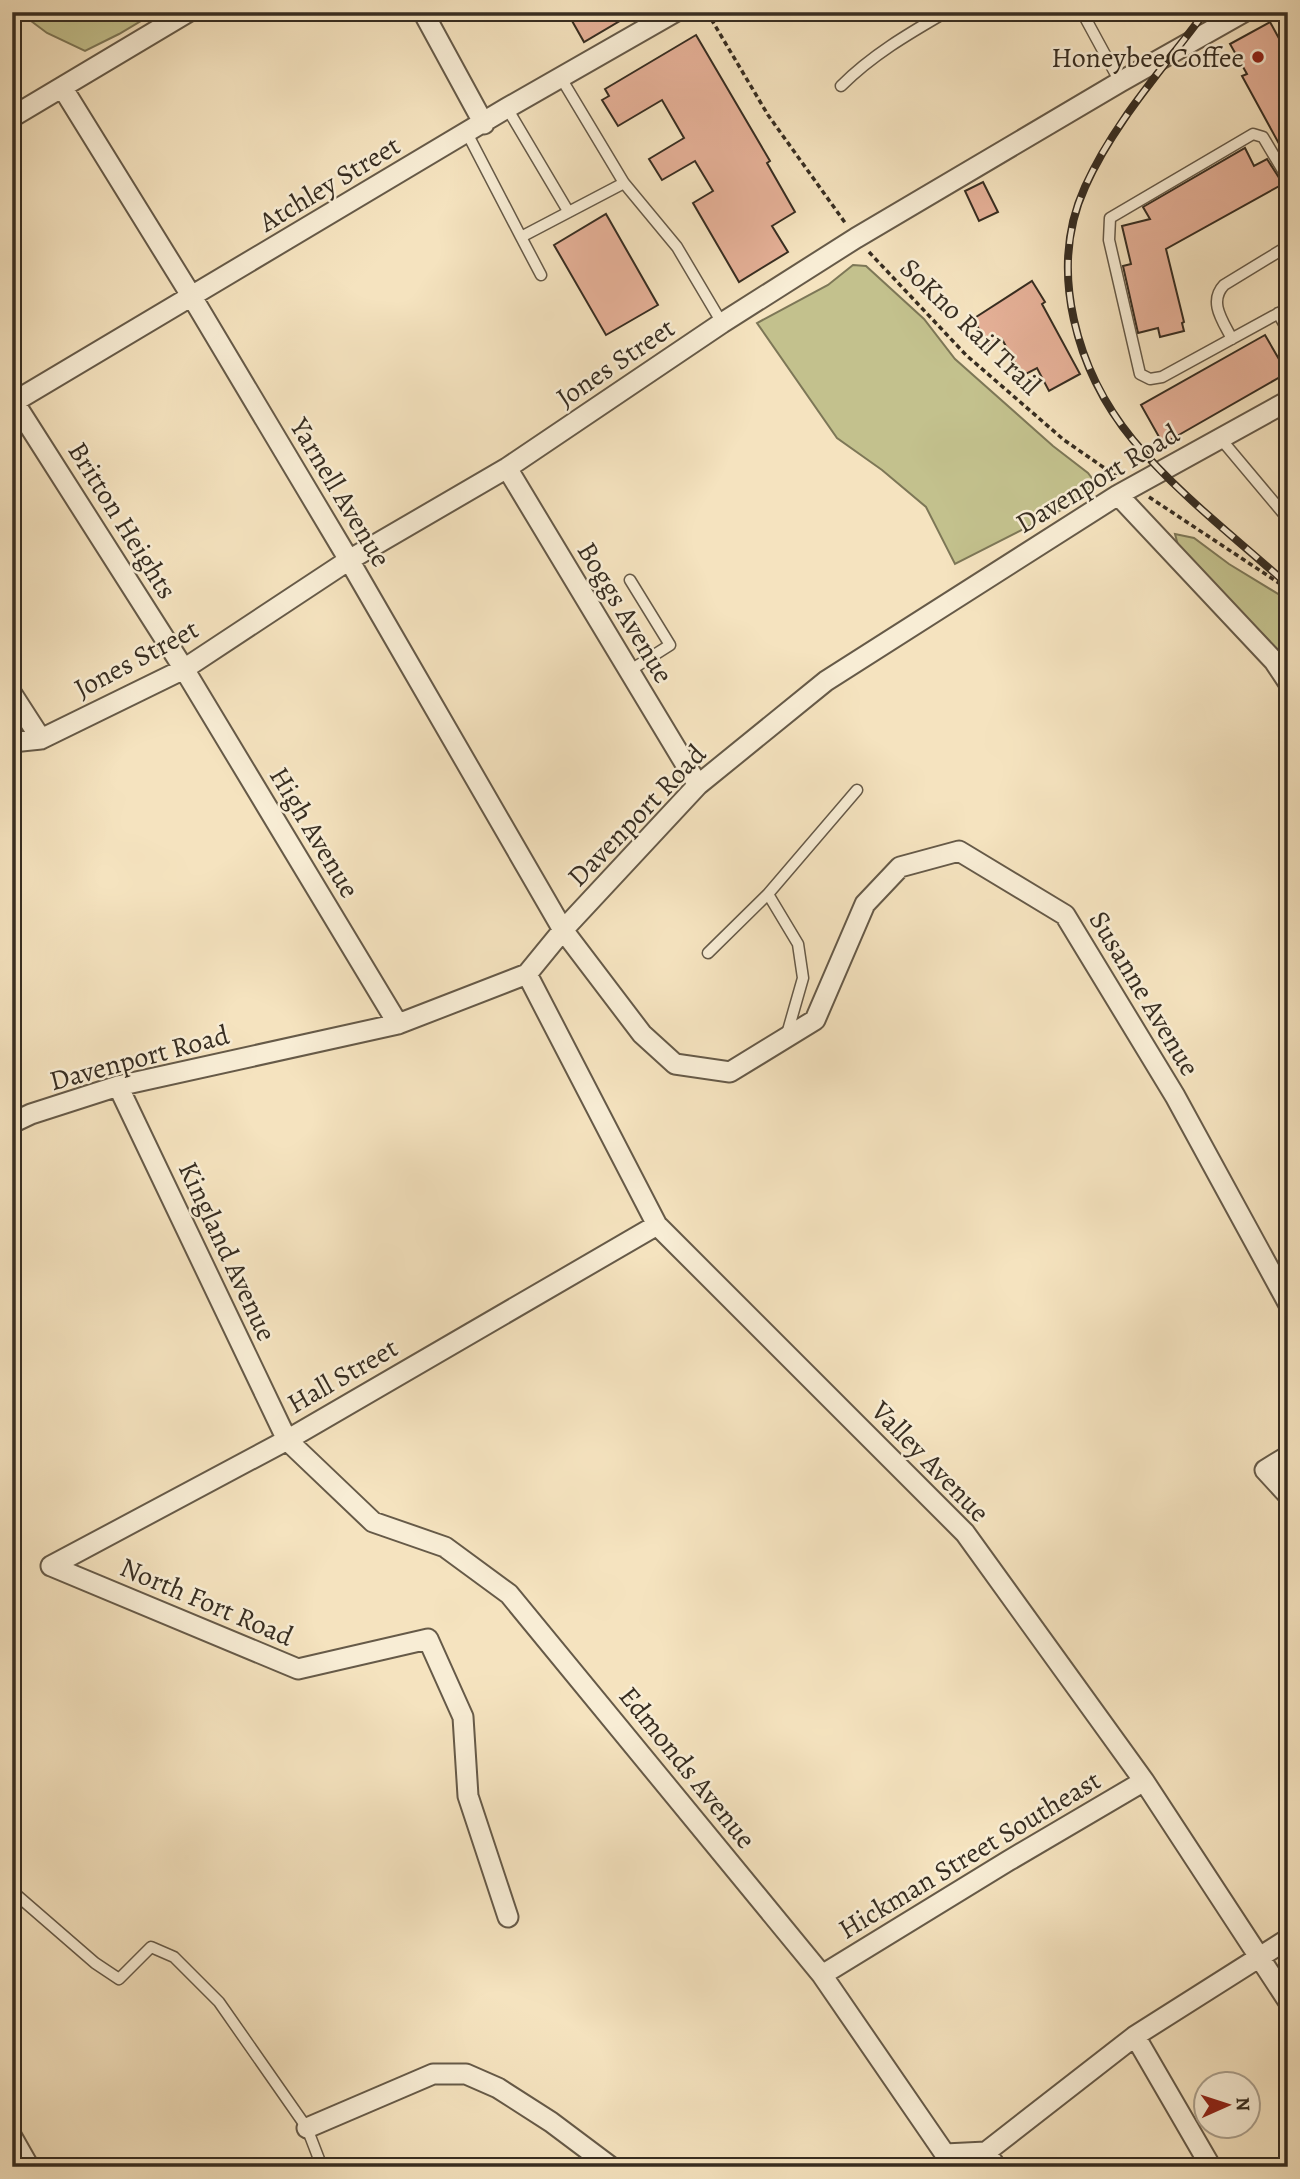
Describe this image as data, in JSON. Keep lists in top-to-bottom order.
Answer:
{
  "streets": {
    "street": [
      "Atchley Street",
      "Jones Street",
      "Davenport Road",
      "Yarnell Avenue",
      "Britton Heights",
      "Boggs Avenue",
      "High Avenue",
      "Susanne Avenue",
      "Kingland Avenue",
      "Hall Street",
      "Valley Avenue",
      "North Fort Road",
      "Edmonds Avenue",
      "Hickman Street Southeast"
    ],
    "path": ["SoKno Rail Trail"]
  },
  "crossings": [
    ["Atchley Street", "Yarnell Avenue"],
    ["Atchley Street", "Britton Heights"],
    ["SoKno Rail Trail", "Jones Street"],
    ["SoKno Rail Trail", "Davenport Road"],
    ["Jones Street", "Yarnell Avenue"],
    ["Jones Street", "Britton Heights"],
    ["Jones Street", "Boggs Avenue"],
    ["Jones Street", "High Avenue"],
    ["Davenport Road", "Yarnell Avenue"],
    ["Davenport Road", "Boggs Avenue"],
    ["Davenport Road", "High Avenue"],
    ["Davenport Road", "Susanne Avenue"],
    ["Davenport Road", "Kingland Avenue"],
    ["Davenport Road", "Valley Avenue"],
    ["Yarnell Avenue", "Susanne Avenue"],
    ["Britton Heights", "High Avenue"],
    ["Kingland Avenue", "Hall Street"],
    ["Kingland Avenue", "Edmonds Avenue"],
    ["Hall Street", "Valley Avenue"],
    ["Hall Street", "North Fort Road"],
    ["Hall Street", "Edmonds Avenue"],
    ["Valley Avenue", "Hickman Street Southeast"],
    ["Edmonds Avenue", "Hickman Street Southeast"]
  ],
  "places": ["Honeybee Coffee"],
  "north": "right"
}
